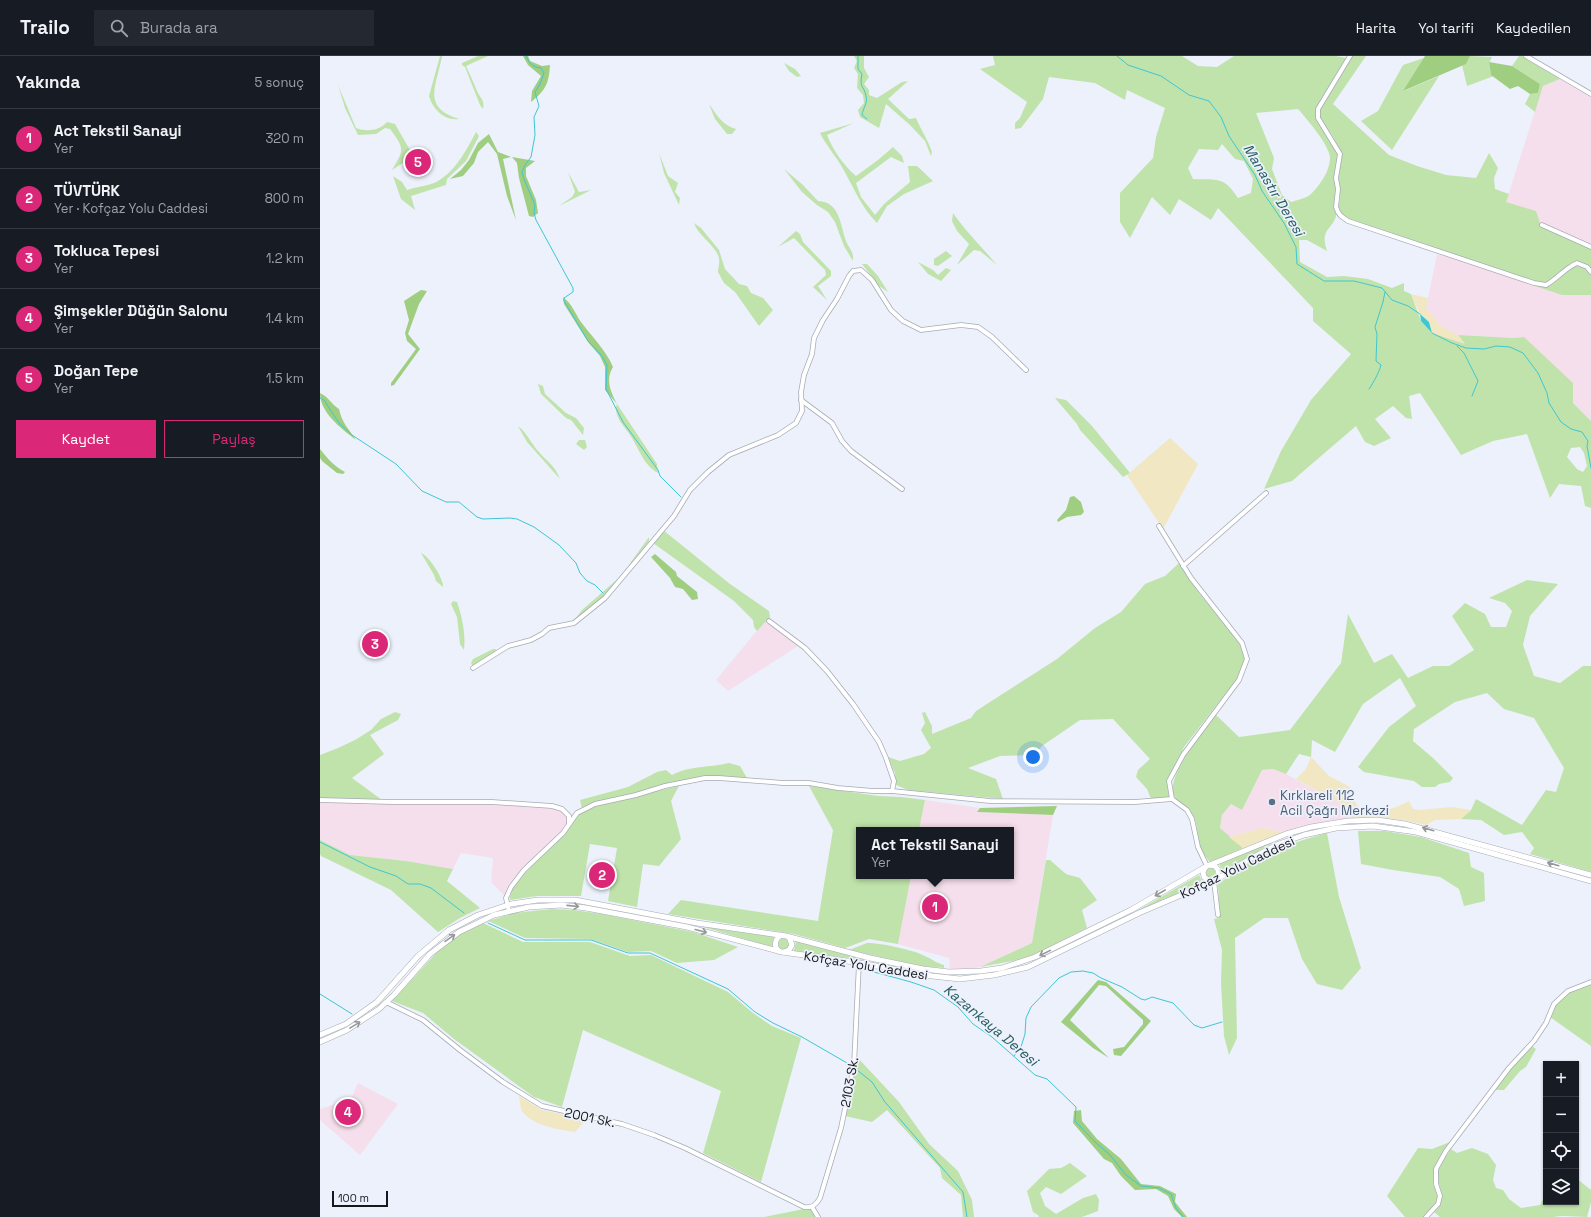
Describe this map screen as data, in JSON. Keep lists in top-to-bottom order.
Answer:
{
  "streets": {
    "main road": ["Kofçaz Yolu Caddesi"],
    "street": ["2103 Sk.", "2001 Sk."]
  },
  "crossings": [
    ["Kofçaz Yolu Caddesi", "2103 Sk."],
    ["Kofçaz Yolu Caddesi", "2001 Sk."],
    ["2103 Sk.", "2001 Sk."]
  ],
  "water": ["Manastır Deresi", "Kazankaya Deresi"],
  "places": ["Kırklareli 112 Acil Çağrı Merkezi"],
  "scale_bar": "100 m",
  "page": {
    "header": "Trailo",
    "search": "Burada ara",
    "nav": ["Harita", "Yol tarifi", "Kaydedilen"],
    "heading": ["Yakında", "5 sonuç"],
    "list": [
      {
        "mark": "1",
        "name": "Act Tekstil Sanayi",
        "note": "Yer",
        "value": "320 m"
      },
      {
        "mark": "2",
        "name": "TÜVTÜRK",
        "note": "Yer · Kofçaz Yolu Caddesi",
        "value": "800 m"
      },
      {
        "mark": "3",
        "name": "Tokluca Tepesi",
        "note": "Yer",
        "value": "1.2 km"
      },
      {
        "mark": "4",
        "name": "Şimşekler Düğün Salonu",
        "note": "Yer",
        "value": "1.4 km"
      },
      {
        "mark": "5",
        "name": "Doğan Tepe",
        "note": "Yer",
        "value": "1.5 km"
      }
    ],
    "pins": [
      "5",
      "3",
      "2",
      "1",
      "4"
    ],
    "buttons": ["Kaydet", "Paylaş"],
    "popup": ["Act Tekstil Sanayi", "Yer"],
    "map_buttons": ["+", "−"],
    "scale": "100 m"
  }
}
